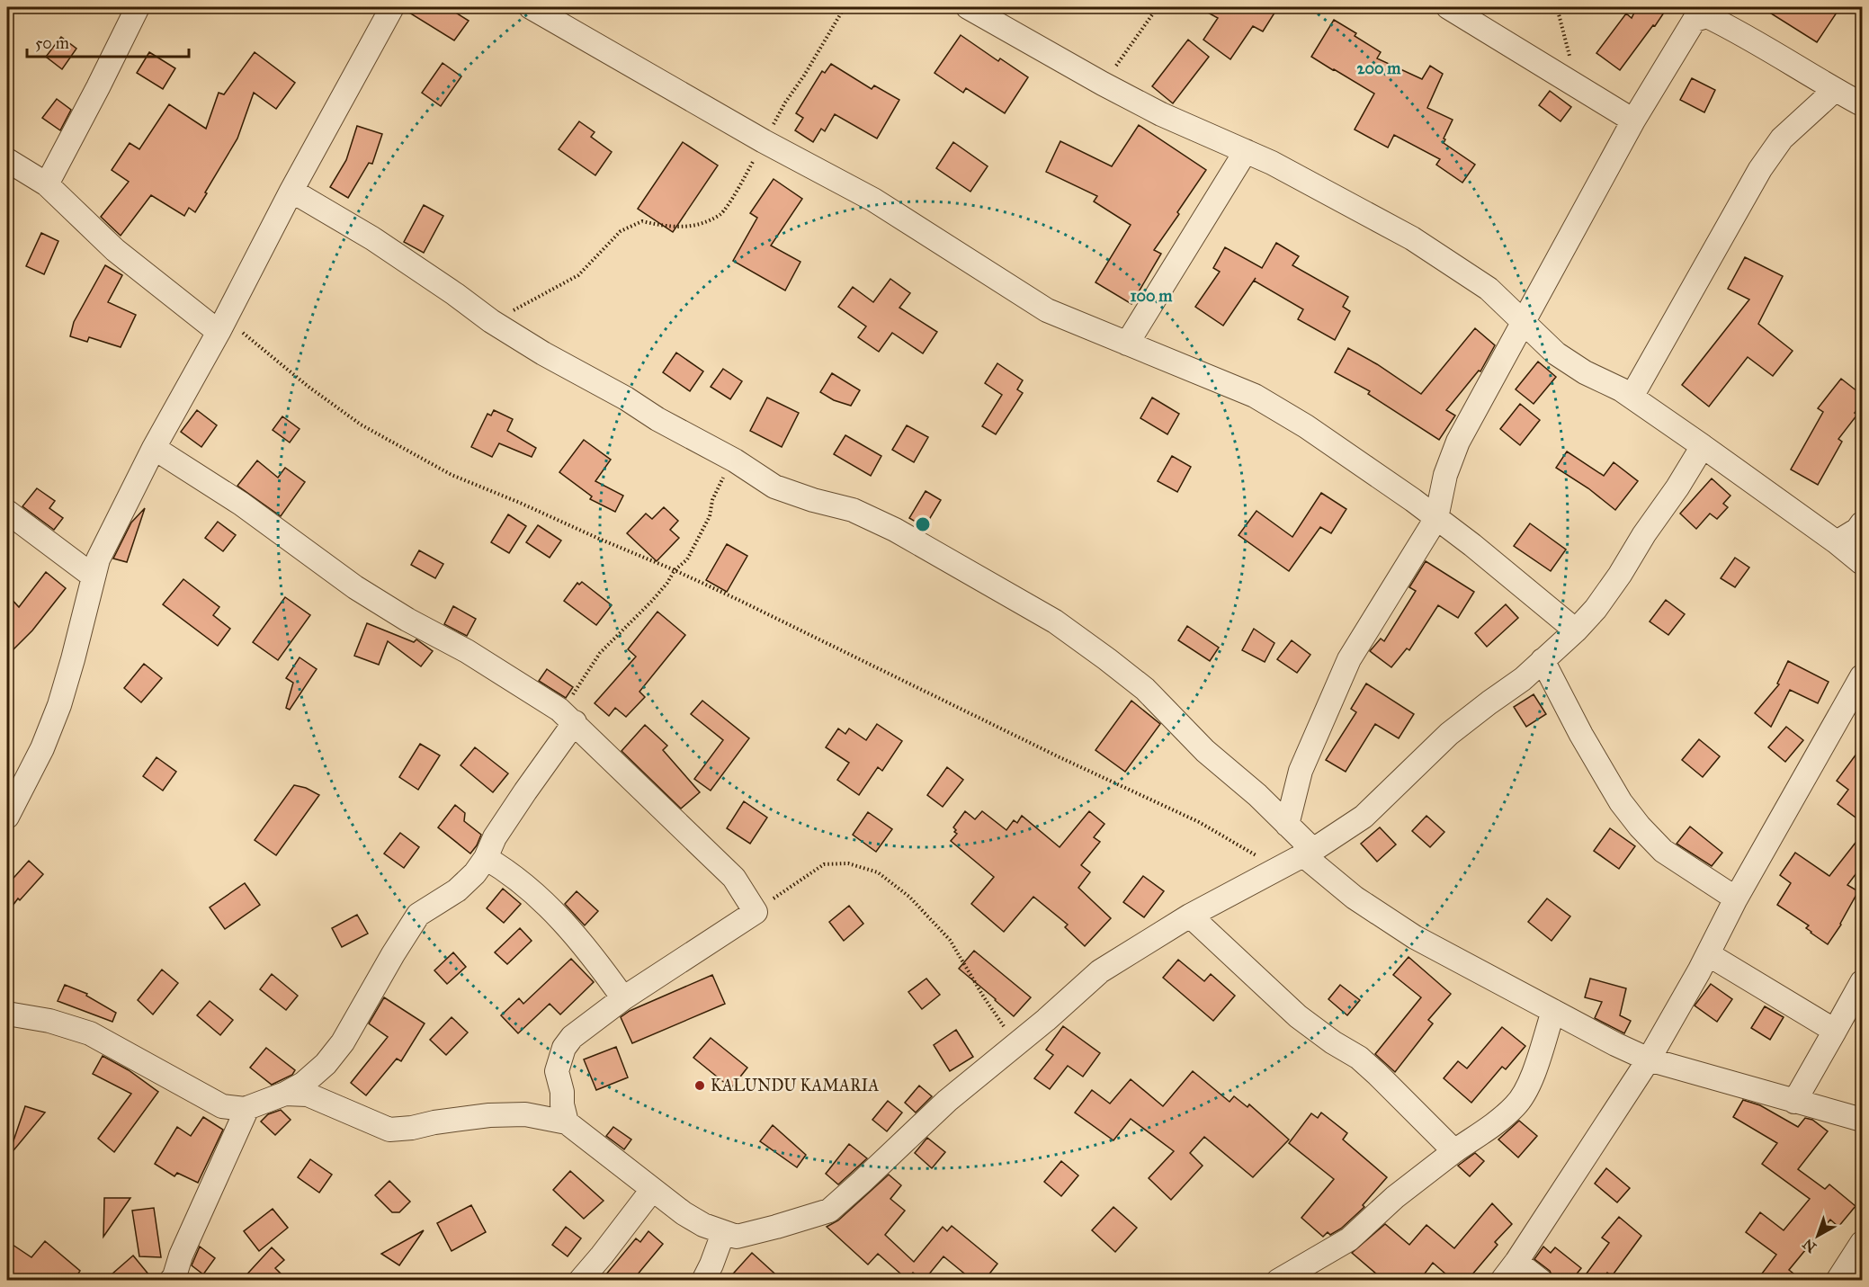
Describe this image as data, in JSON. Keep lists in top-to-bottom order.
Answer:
{
  "places": ["KALUNDU KAMARIA"],
  "scale_bar": "50 m",
  "north": "bottom left",
  "rings": ["200 m", "100 m"]
}
